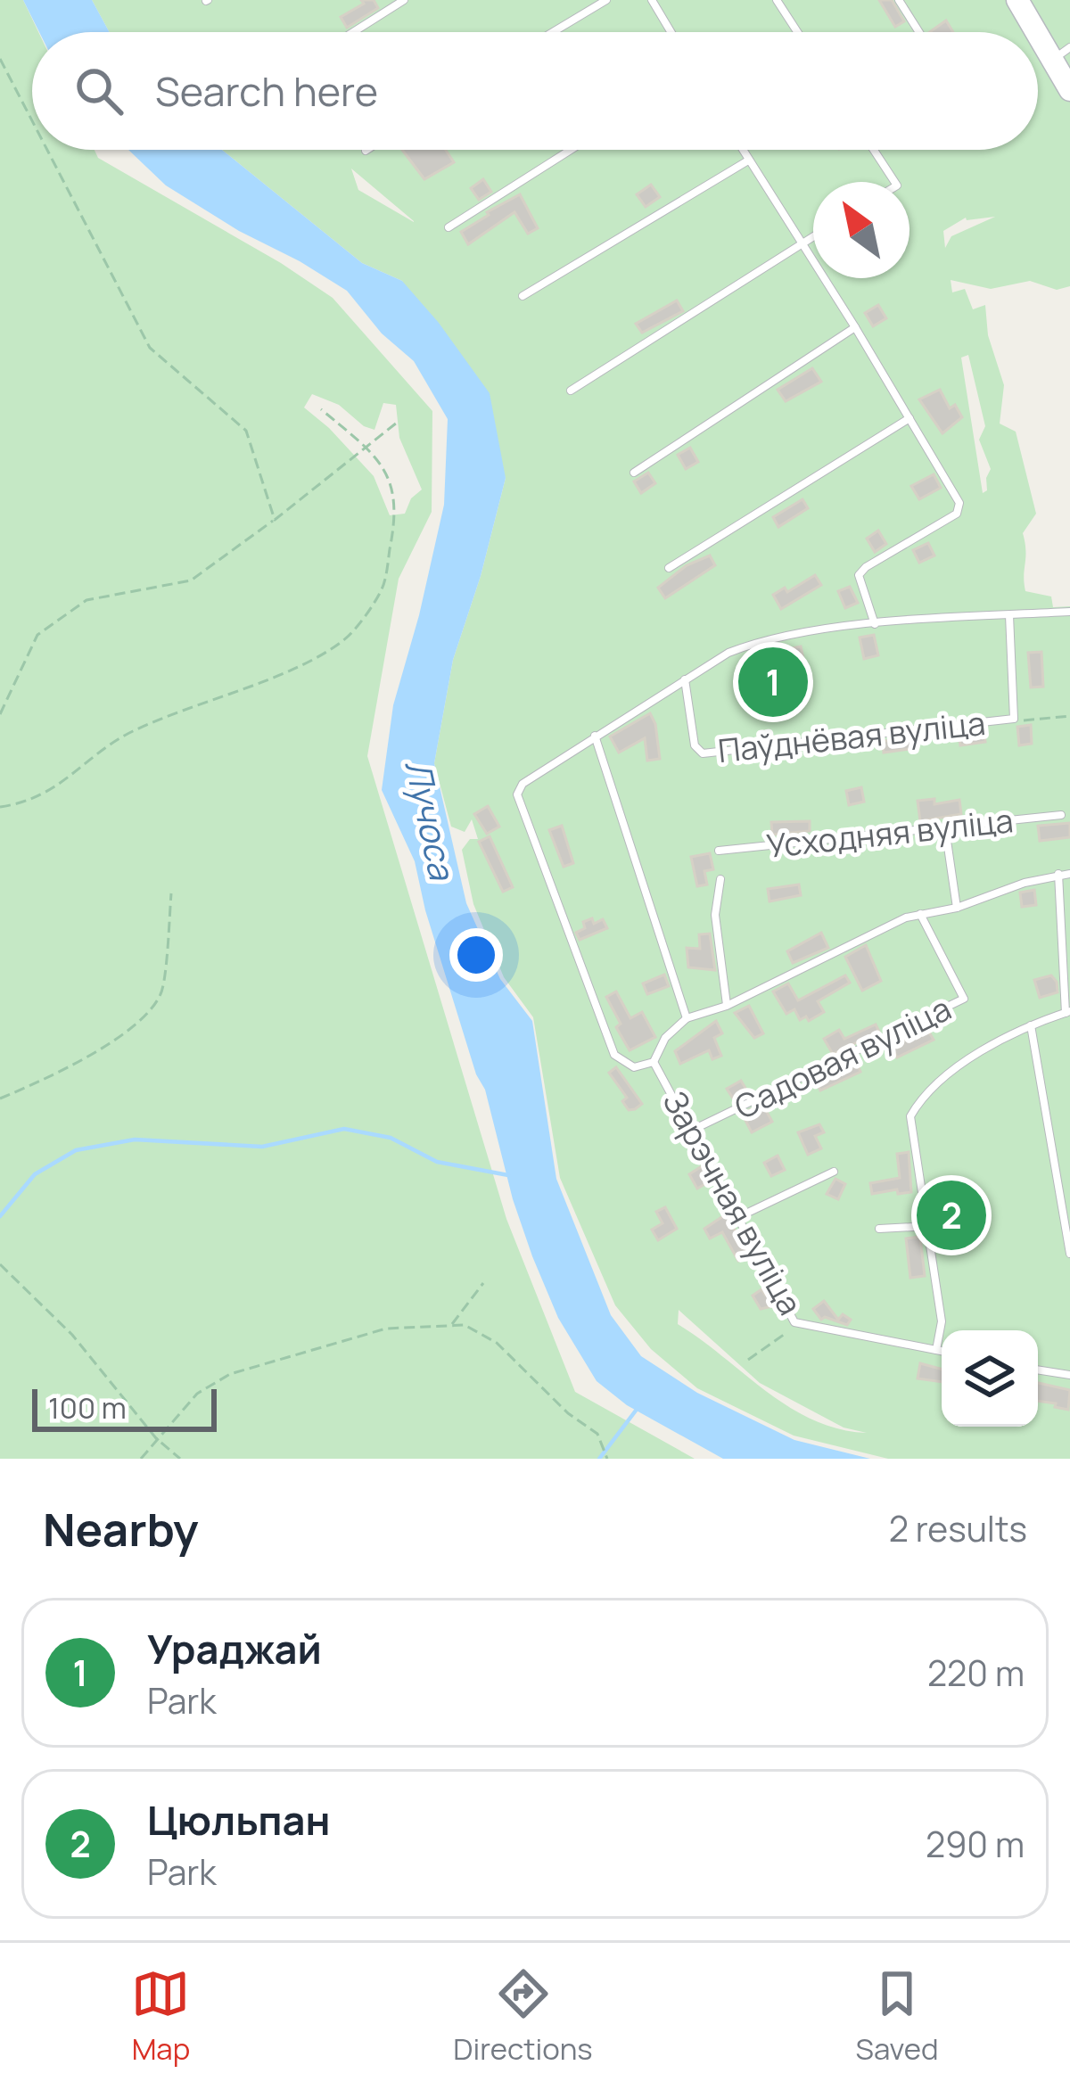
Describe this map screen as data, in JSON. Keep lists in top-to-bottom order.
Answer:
{
  "streets": {
    "lane": [
      "Паўднёвая вуліца",
      "Усходняя вуліца",
      "Садовая вуліца",
      "Зарэчная вуліца"
    ]
  },
  "crossings": [
    ["Садовая вуліца", "Зарэчная вуліца"]
  ],
  "water": ["Лучоса"],
  "scale_bar": "100 m",
  "north": "top left",
  "page": {
    "search": "Search here",
    "pins": ["1", "2"],
    "scale": "100 m",
    "heading": ["Nearby", "2 results"],
    "list": [
      {
        "mark": "1",
        "name": "Ураджай",
        "note": "Park",
        "value": "220 m"
      },
      {
        "mark": "2",
        "name": "Цюльпан",
        "note": "Park",
        "value": "290 m"
      }
    ],
    "nav": ["Map", "Directions", "Saved"]
  }
}
